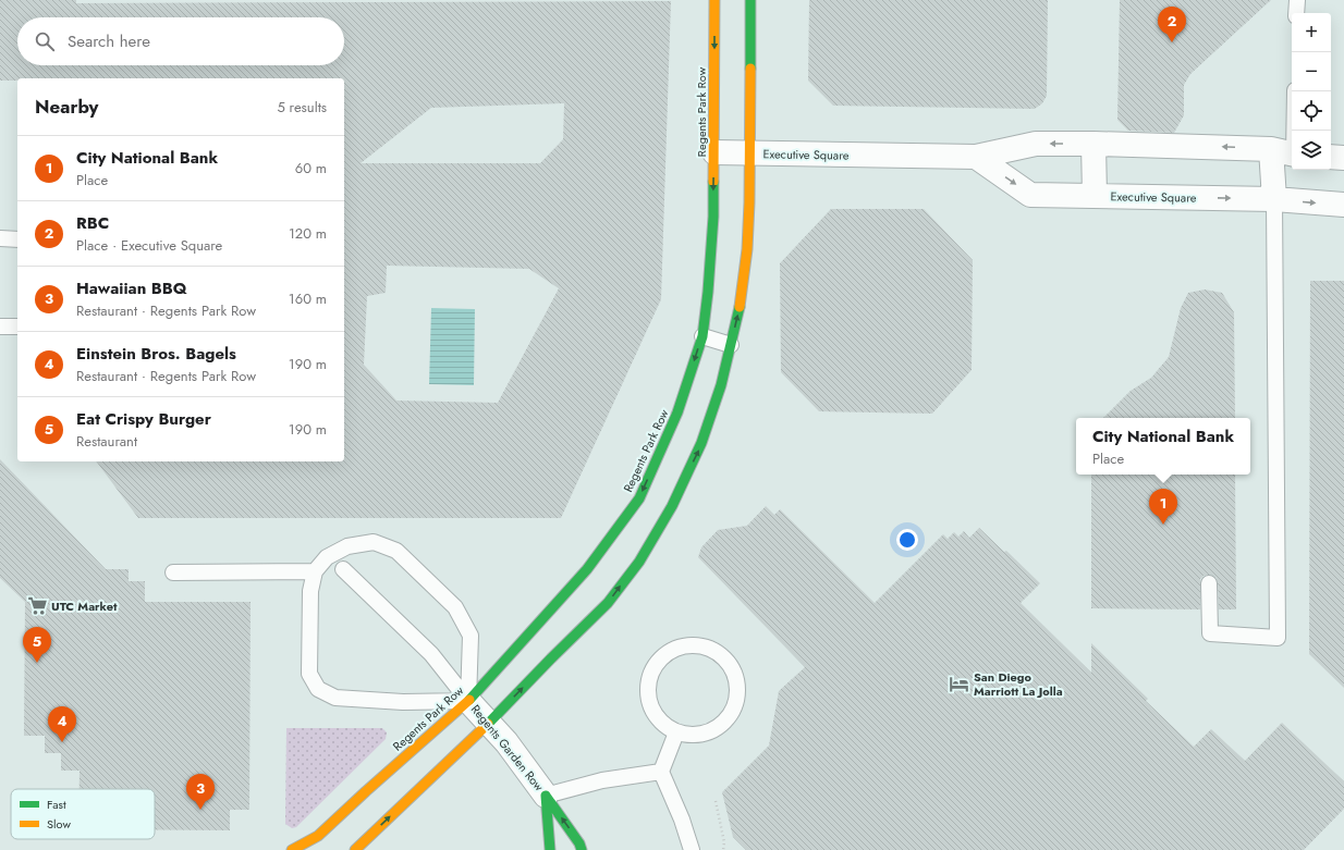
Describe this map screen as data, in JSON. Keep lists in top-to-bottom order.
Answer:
{
  "streets": {
    "street": ["Regents Park Row", "Executive Square", "Regents Garden Row"]
  },
  "crossings": [
    ["Regents Park Row", "Executive Square"],
    ["Regents Park Row", "Regents Garden Row"]
  ],
  "places": {
    "supermarket": ["UTC Market"],
    "hotel": ["San Diego Marriott La Jolla"]
  },
  "legend": ["Fast", "Slow"],
  "page": {
    "pins": [
      "2",
      "1",
      "5",
      "4",
      "3"
    ],
    "map_buttons": ["+", "−"],
    "search": "Search here",
    "heading": ["Nearby", "5 results"],
    "list": [
      {
        "mark": "1",
        "name": "City National Bank",
        "note": "Place",
        "value": "60 m"
      },
      {
        "mark": "2",
        "name": "RBC",
        "note": "Place · Executive Square",
        "value": "120 m"
      },
      {
        "mark": "3",
        "name": "Hawaiian BBQ",
        "note": "Restaurant · Regents Park Row",
        "value": "160 m"
      },
      {
        "mark": "4",
        "name": "Einstein Bros. Bagels",
        "note": "Restaurant · Regents Park Row",
        "value": "190 m"
      },
      {
        "mark": "5",
        "name": "Eat Crispy Burger",
        "note": "Restaurant",
        "value": "190 m"
      }
    ],
    "popup": ["City National Bank", "Place"]
  }
}
